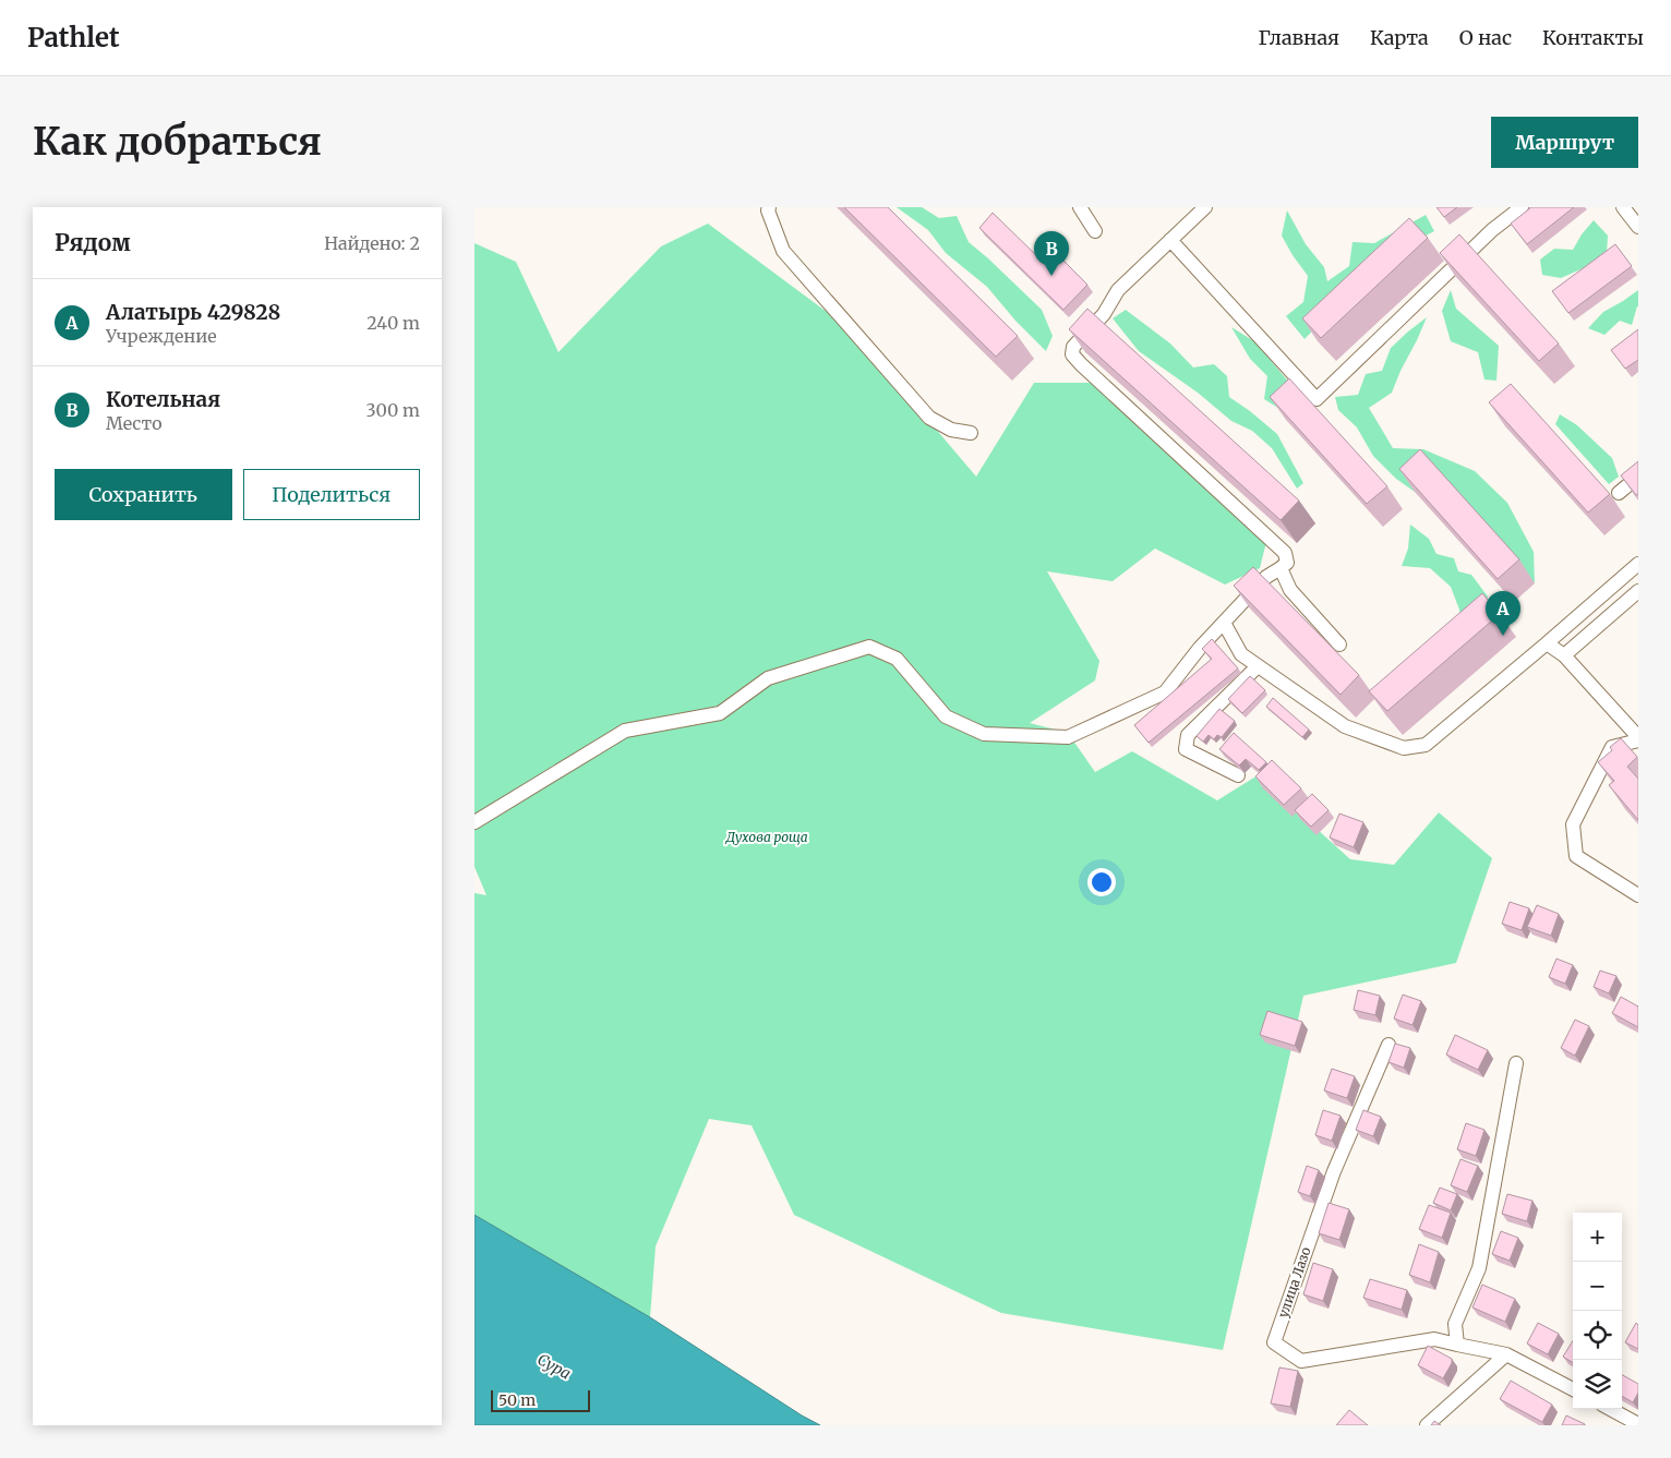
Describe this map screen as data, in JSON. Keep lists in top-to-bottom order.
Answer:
{
  "streets": {
    "street": ["улица Лазо"]
  },
  "water": ["Сура"],
  "parks": ["Духова роща"],
  "scale_bar": "50 m",
  "page": {
    "header": "Pathlet",
    "nav": [
      "Главная",
      "Карта",
      "О нас",
      "Контакты"
    ],
    "buttons": [
      "Маршрут",
      ["Сохранить", "Поделиться"]
    ],
    "title": "Как добраться",
    "heading": ["Рядом", "Найдено: 2"],
    "pins": ["B", "A"],
    "list": [
      {
        "mark": "A",
        "name": "Алатырь 429828",
        "note": "Учреждение",
        "value": "240 m"
      },
      {
        "mark": "B",
        "name": "Котельная",
        "note": "Место",
        "value": "300 m"
      }
    ],
    "map_buttons": ["+", "−"],
    "scale": "50 m"
  }
}
